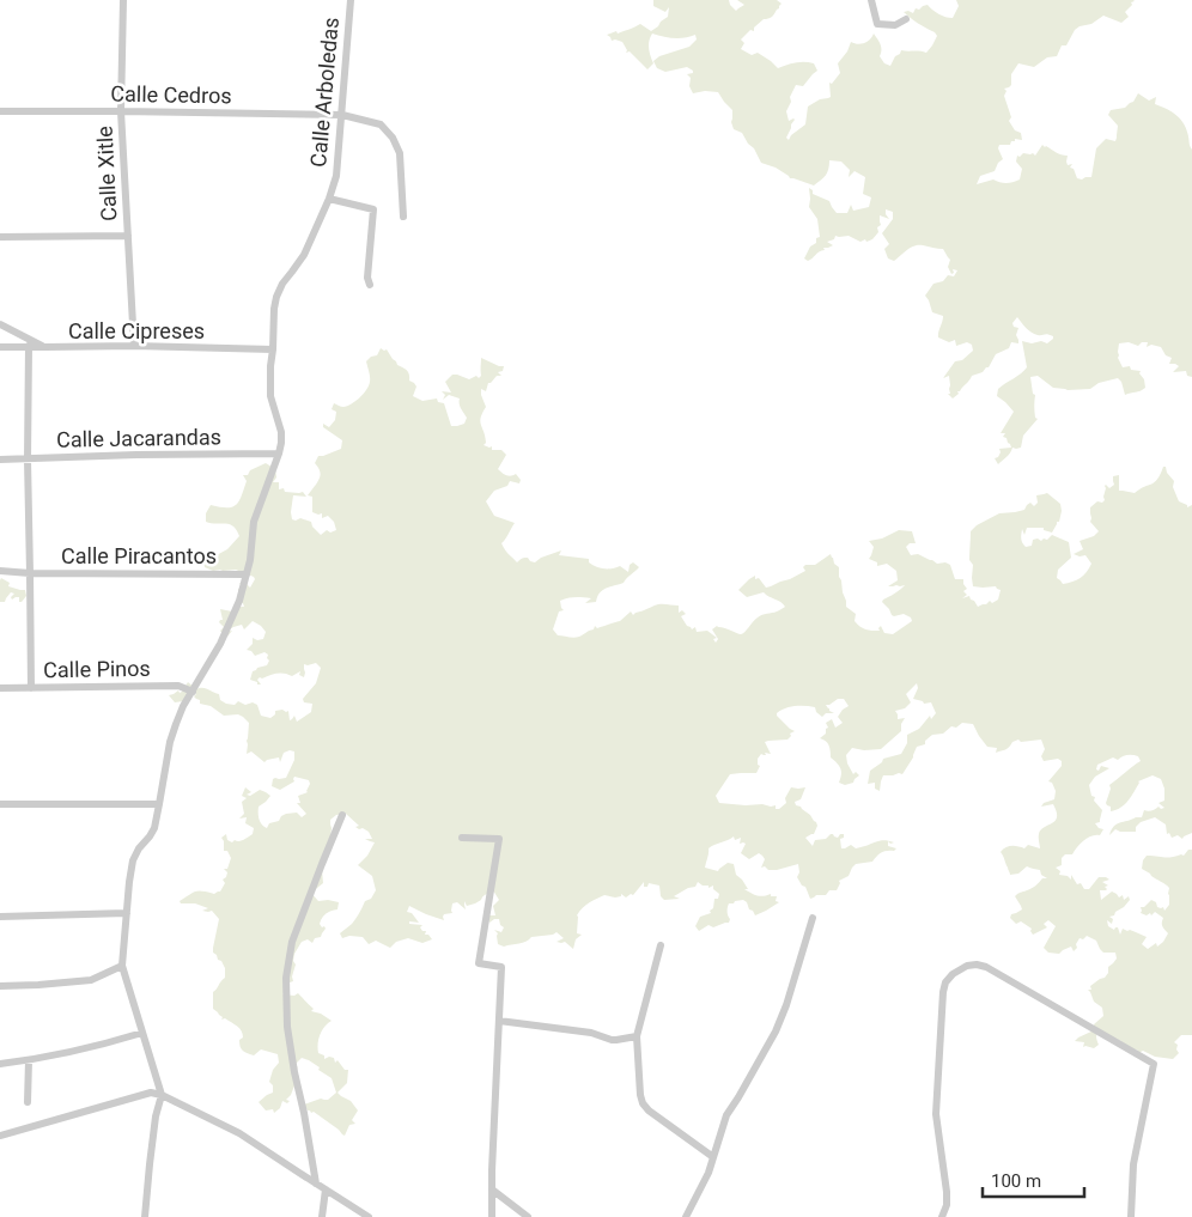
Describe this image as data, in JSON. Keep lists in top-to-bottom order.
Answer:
{
  "streets": {
    "street": [
      "Calle Arboledas",
      "Calle Cedros",
      "Calle Xitle",
      "Calle Cipreses",
      "Calle Jacarandas",
      "Calle Piracantos",
      "Calle Pinos"
    ]
  },
  "crossings": [
    ["Calle Arboledas", "Calle Cedros"],
    ["Calle Arboledas", "Calle Cipreses"],
    ["Calle Arboledas", "Calle Jacarandas"],
    ["Calle Arboledas", "Calle Piracantos"],
    ["Calle Arboledas", "Calle Pinos"],
    ["Calle Cedros", "Calle Xitle"],
    ["Calle Xitle", "Calle Cipreses"]
  ],
  "scale_bar": "100 m"
}
